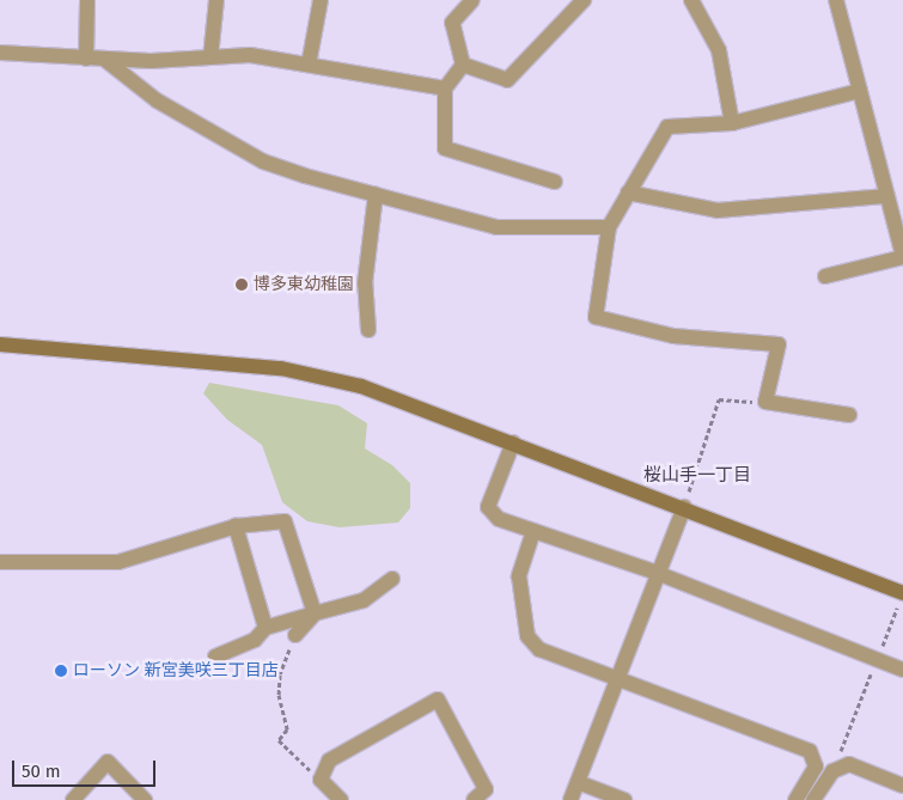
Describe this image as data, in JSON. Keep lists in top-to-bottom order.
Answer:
{
  "districts": ["桜山手一丁目"],
  "places": ["博多東幼稚園", "ローソン 新宮美咲三丁目店"],
  "scale_bar": "50 m"
}
